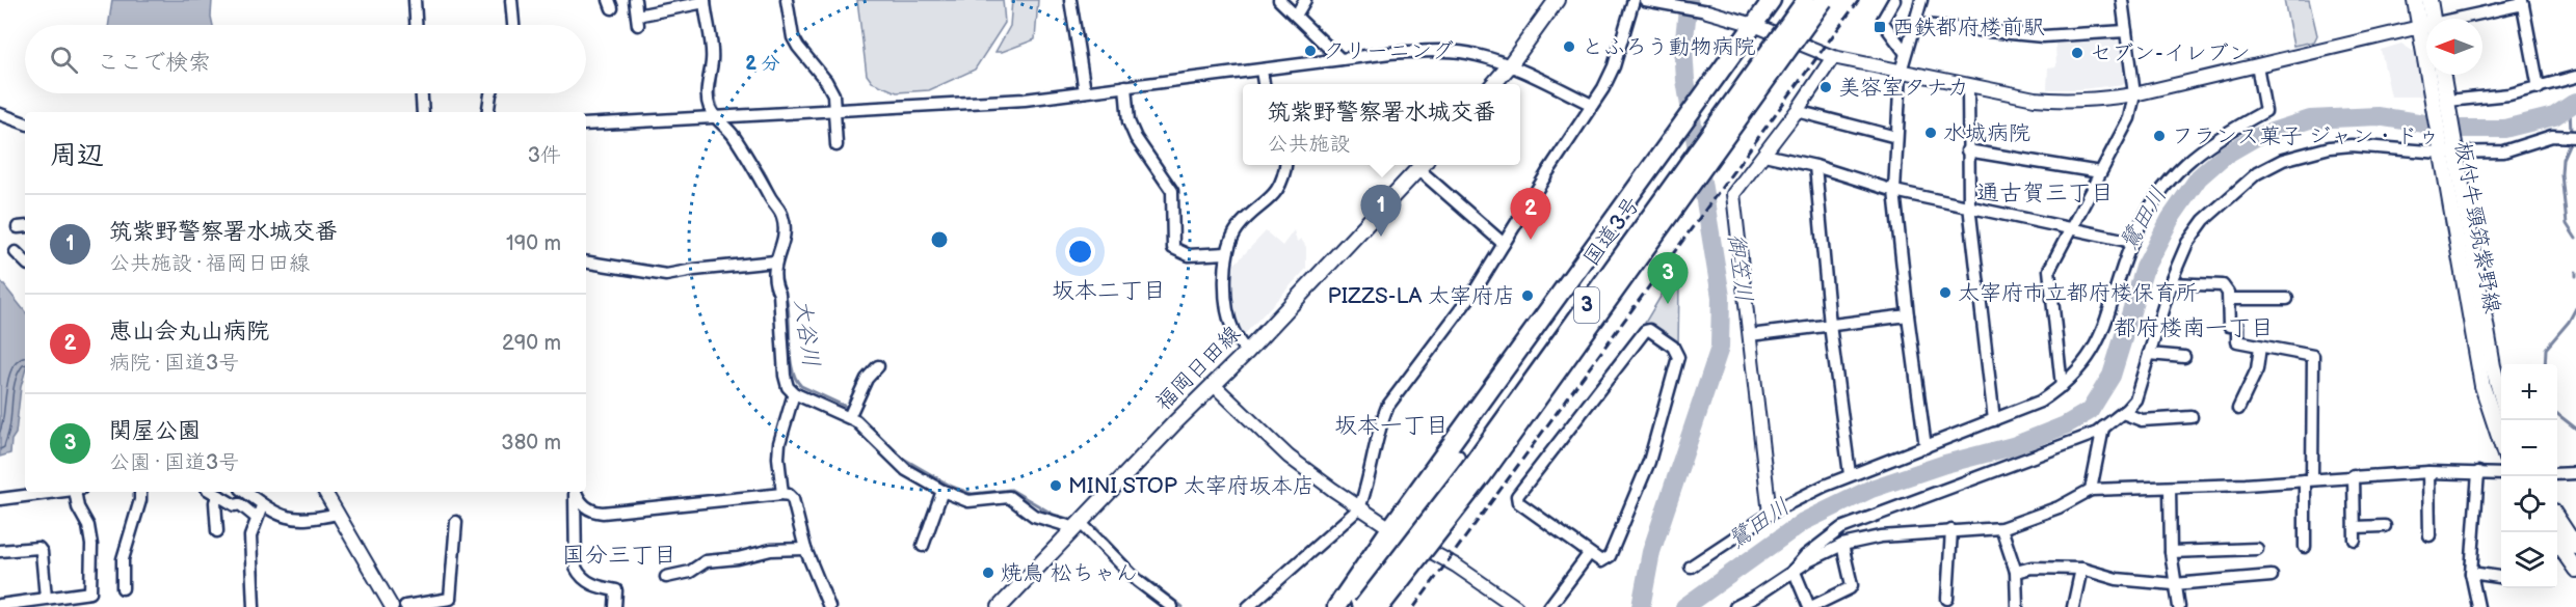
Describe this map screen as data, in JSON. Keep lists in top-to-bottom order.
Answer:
{
  "streets": {
    "highway": ["国道3号", "3"],
    "main road": ["板付牛頸筑紫野線", "福岡日田線"]
  },
  "districts": [
    "通古賀三丁目",
    "坂本二丁目",
    "都府楼南一丁目",
    "坂本一丁目",
    "国分三丁目"
  ],
  "water": ["鷺田川", "御笠川", "大谷川"],
  "places": {
    "transit": ["西鉄都府楼前駅"],
    "other": [
      "とふろう動物病院",
      "クリーニング",
      "セブン-イレブン",
      "美容室タナカ",
      "水城病院",
      "フランス菓子 ジャン・ドゥ",
      "太宰府市立都府楼保育所",
      "PIZZS-LA 太宰府店",
      "MINI STOP 太宰府坂本店",
      "焼鳥 松ちゃん"
    ]
  },
  "north": "left",
  "page": {
    "search": "ここで検索",
    "popup": ["筑紫野警察署水城交番", "公共施設"],
    "heading": ["周辺", "3件"],
    "pins": ["1", "2", "3"],
    "list": [
      {
        "mark": "1",
        "name": "筑紫野警察署水城交番",
        "note": "公共施設 · 福岡日田線",
        "value": "190 m"
      },
      {
        "mark": "2",
        "name": "恵山会丸山病院",
        "note": "病院 · 国道3号",
        "value": "290 m"
      },
      {
        "mark": "3",
        "name": "関屋公園",
        "note": "公園 · 国道3号",
        "value": "380 m"
      }
    ],
    "map_buttons": ["+", "−"]
  },
  "rings": ["2 分"]
}
